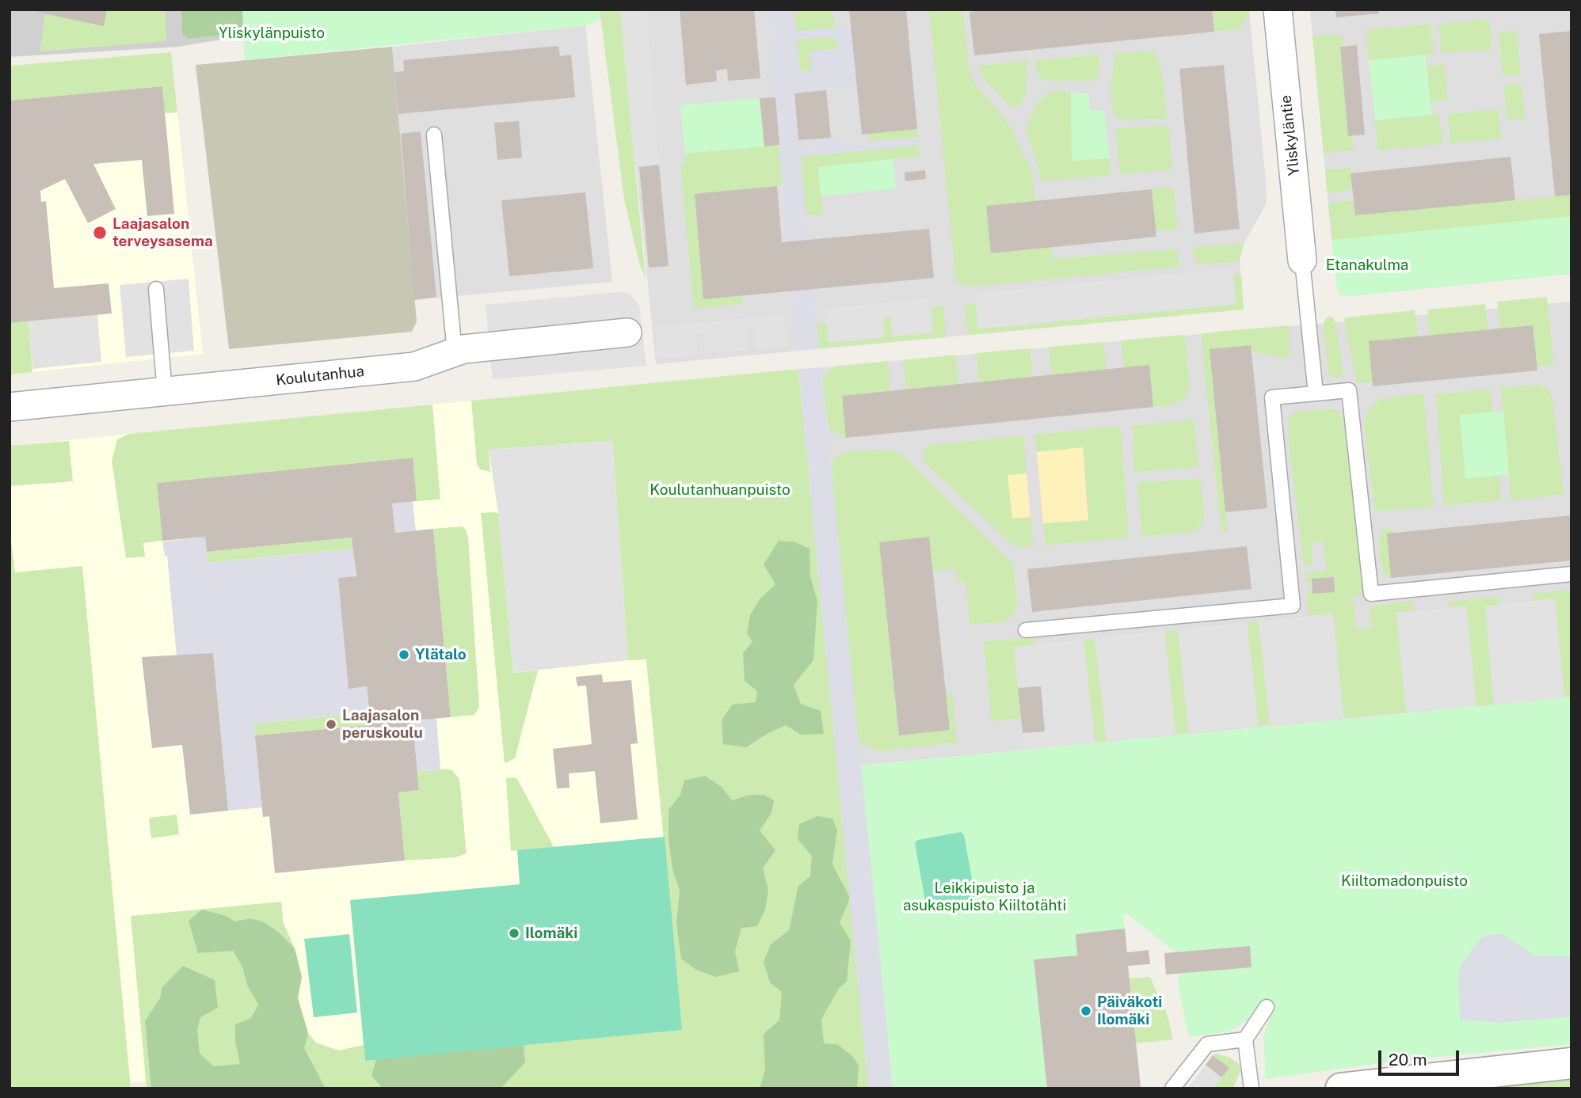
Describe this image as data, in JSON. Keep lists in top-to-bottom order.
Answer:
{
  "streets": {
    "street": ["Yliskyläntie", "Koulutanhua"]
  },
  "parks": [
    "Yliskylänpuisto",
    "Etanakulma",
    "Koulutanhuanpuisto",
    "Kiiltomadonpuisto",
    "Leikkipuisto ja asukaspuisto Kiiltotähti"
  ],
  "places": [
    "Laajasalon terveysasema",
    "Ylätalo",
    "Laajasalon peruskoulu",
    "Ilomäki",
    "Päiväkoti Ilomäki"
  ],
  "scale_bar": "20 m"
}
